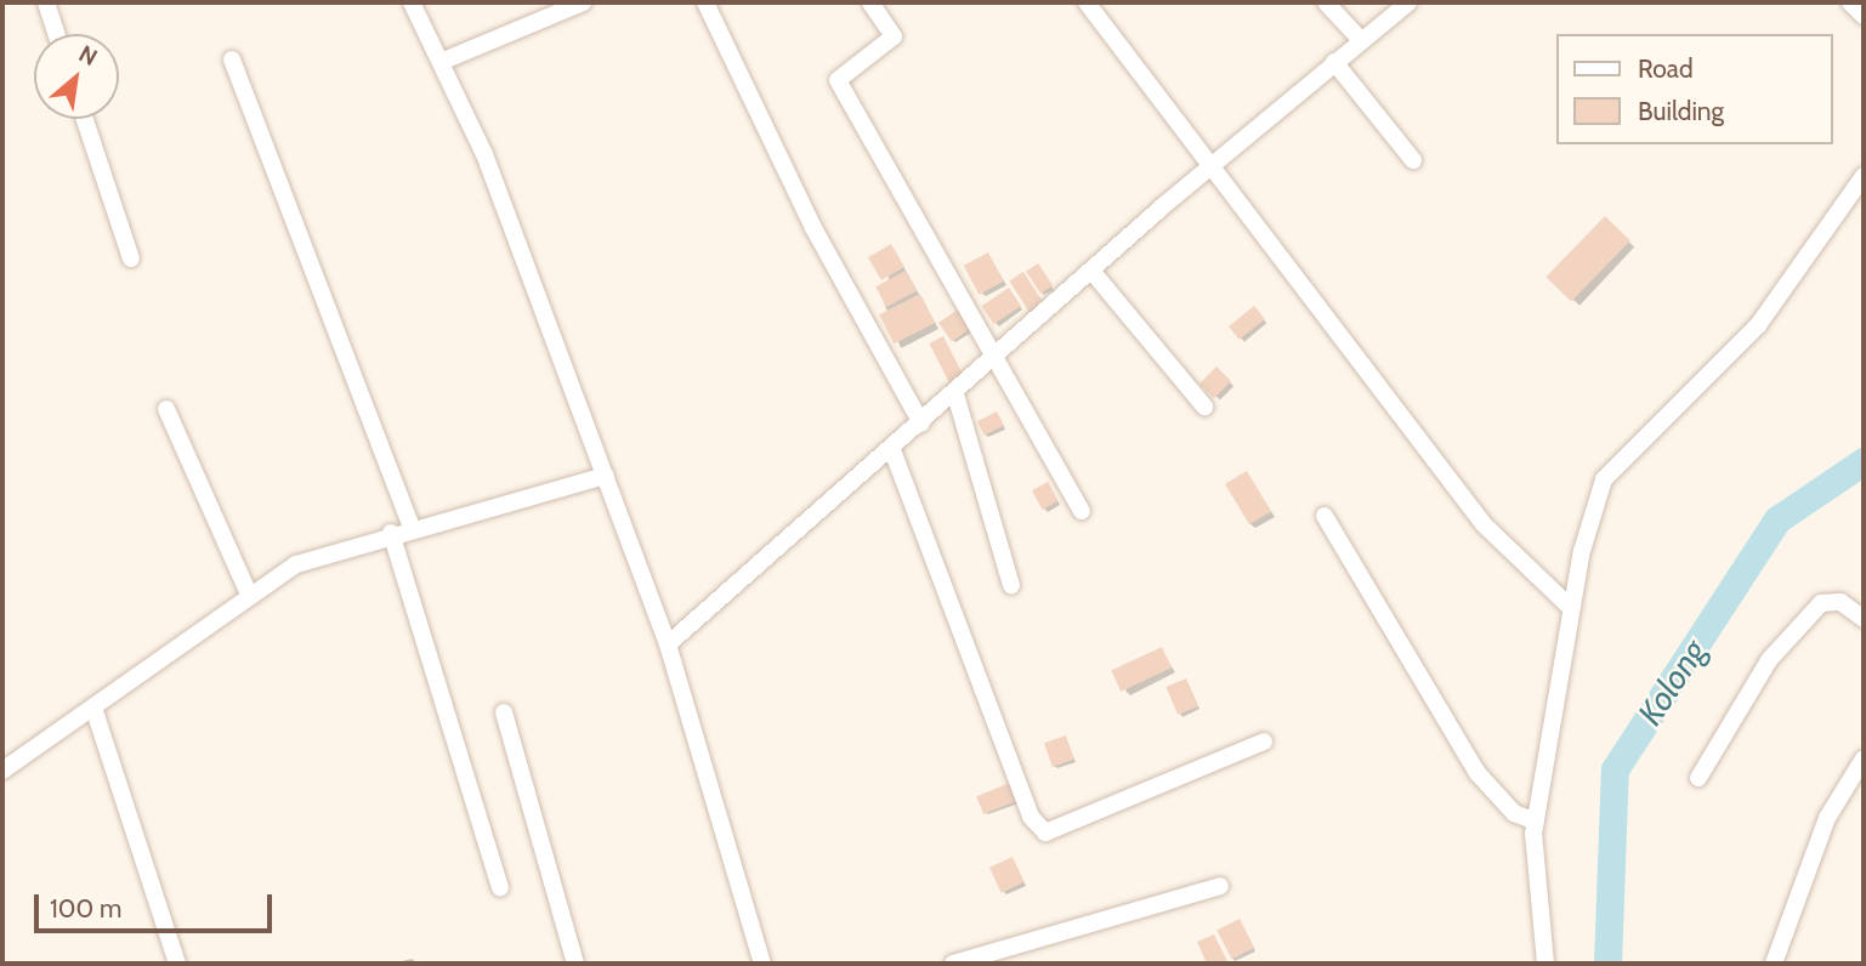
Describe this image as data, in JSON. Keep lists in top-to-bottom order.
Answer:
{
  "water": ["Kolong"],
  "legend": ["Road", "Building"],
  "scale_bar": "100 m",
  "north": "top right"
}
